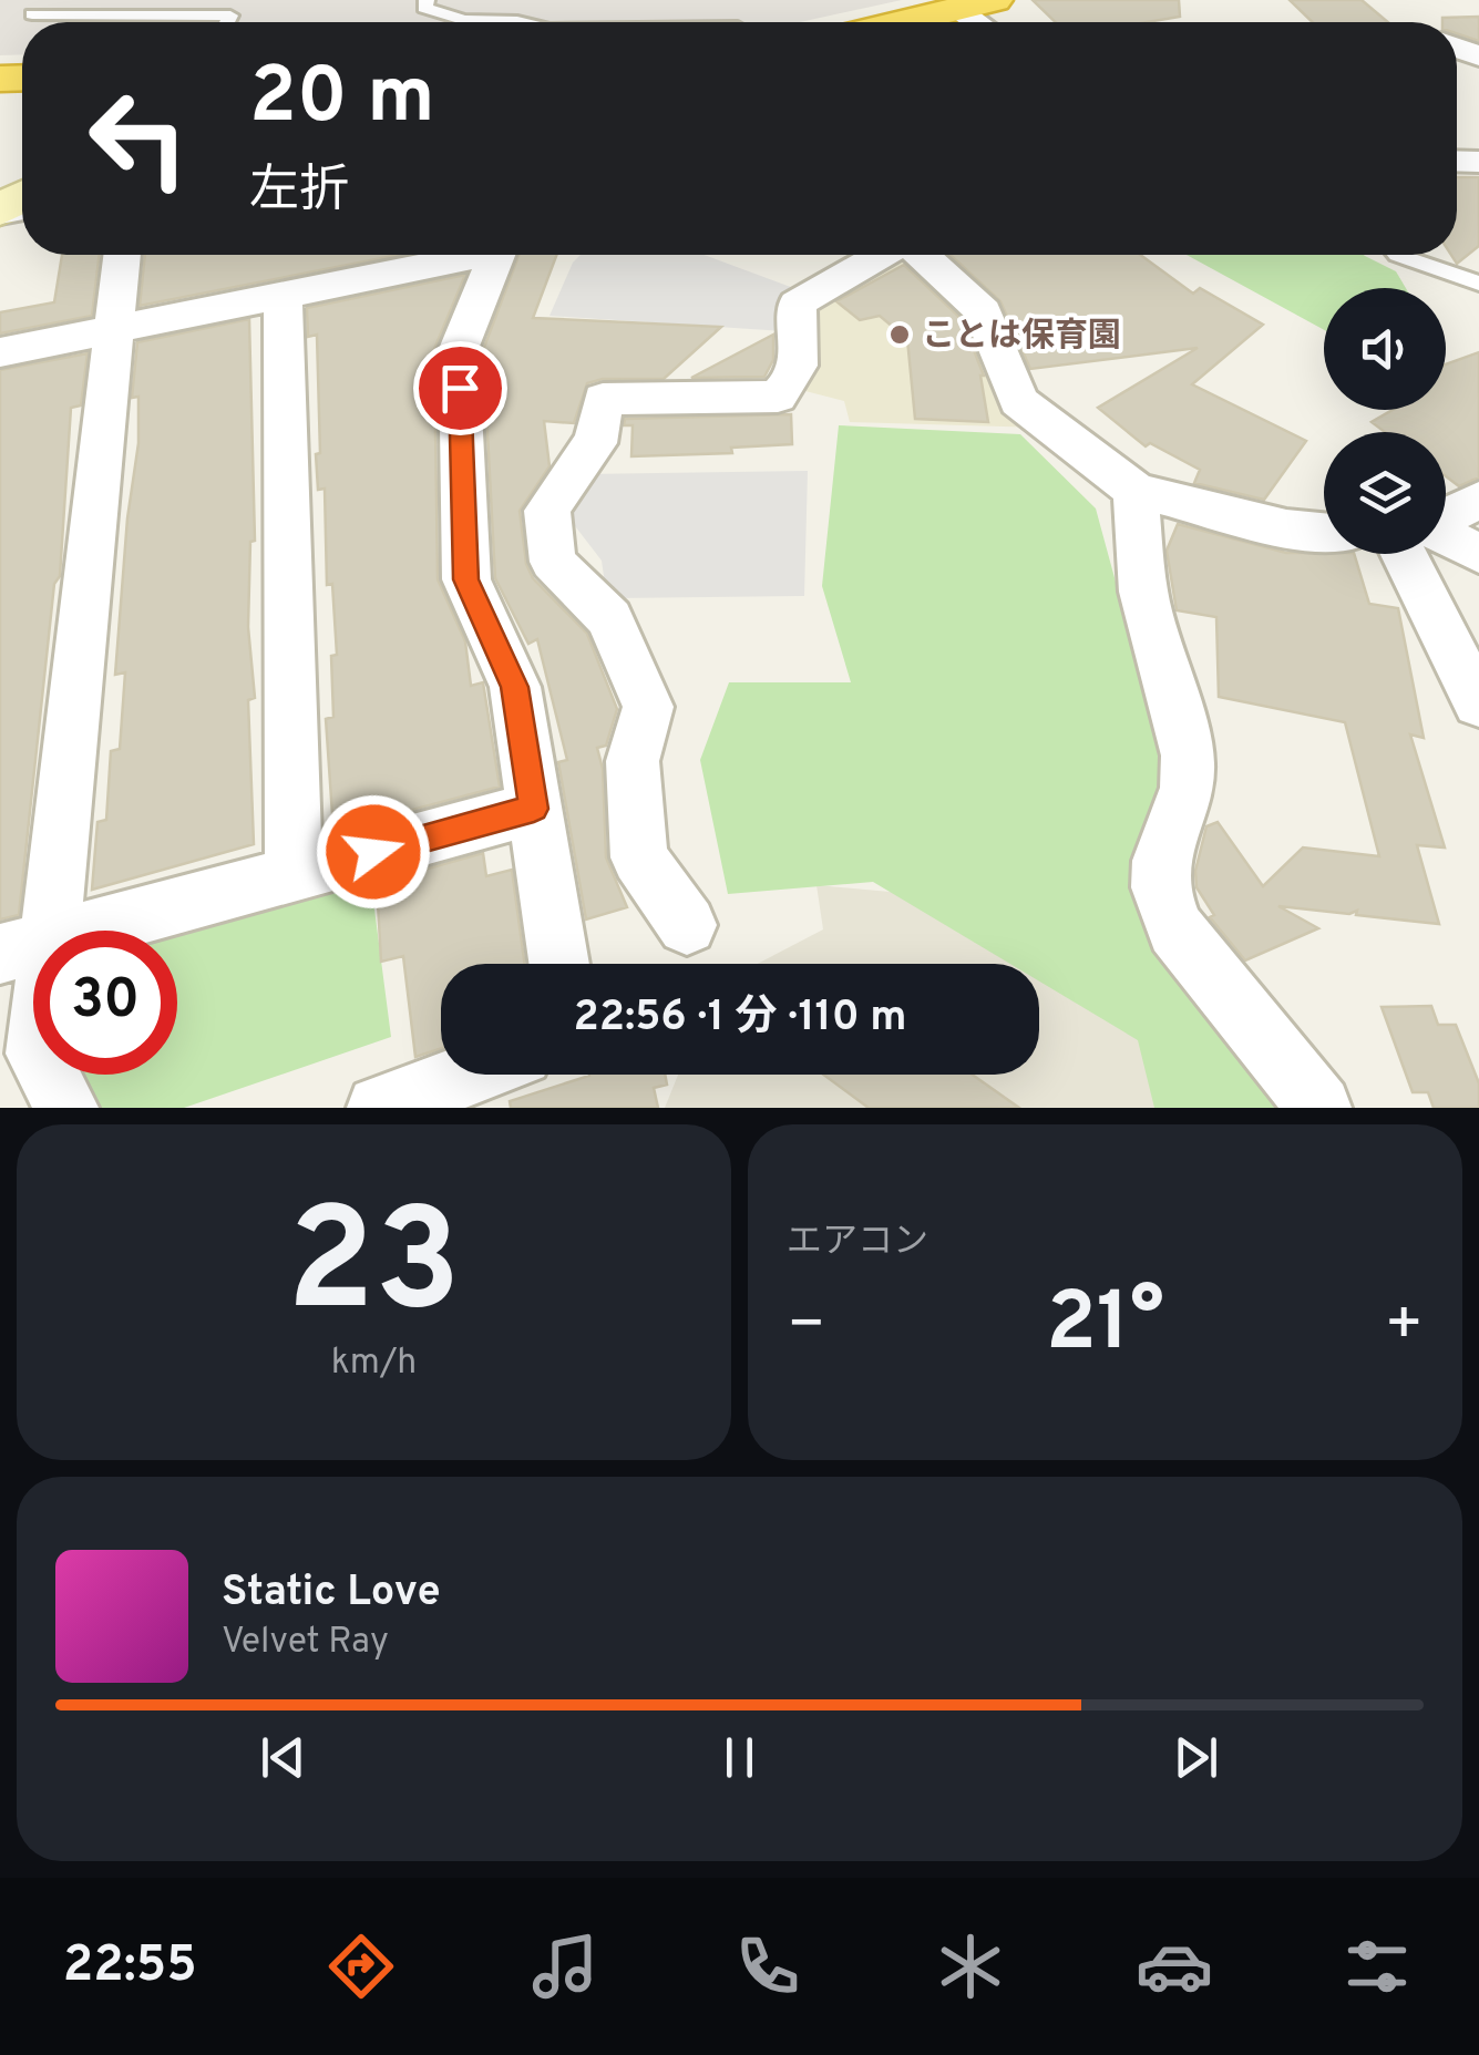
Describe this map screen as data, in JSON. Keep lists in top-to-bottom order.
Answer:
{
  "places": ["ことは保育園"],
  "page": {
    "turn": ["20 m", "左折"],
    "limit": "30",
    "trip": "22:56 · 1 分 · 110 m",
    "tile": [
      ["23", "km/h"],
      "エアコン"
    ],
    "heat": ["−", "21°", "+"],
    "song": ["Static Love", "Velvet Ray"],
    "tabs": "22:55"
  }
}
